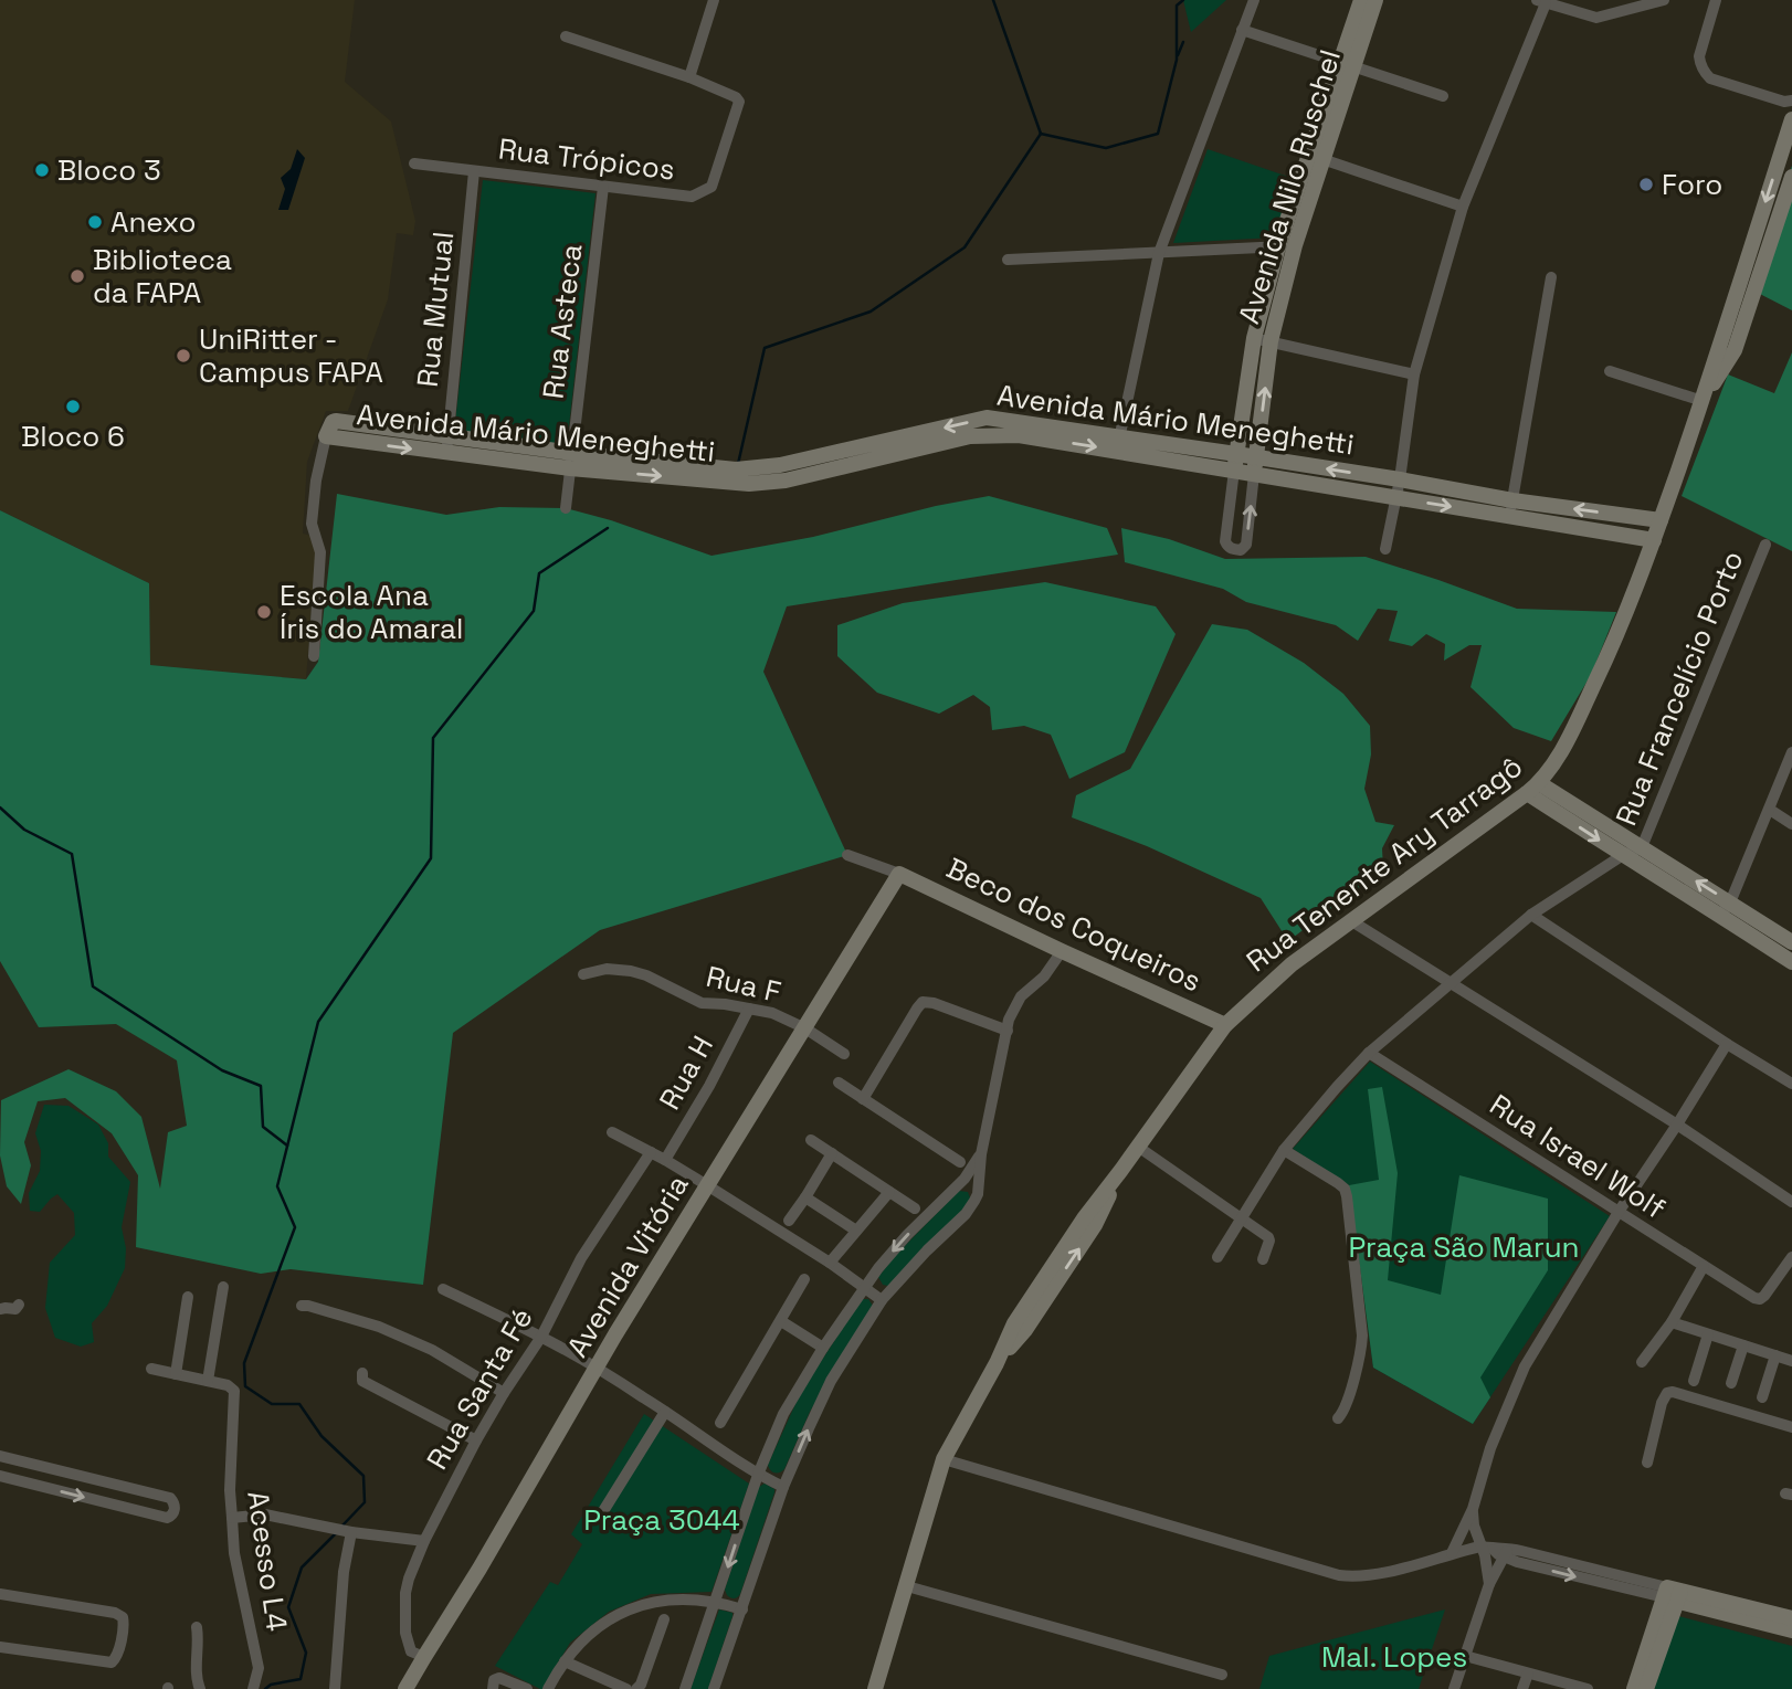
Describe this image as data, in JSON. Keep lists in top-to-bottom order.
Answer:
{
  "streets": {
    "street": [
      "Rua Trópicos",
      "Avenida Nilo Ruschel",
      "Rua Mutual",
      "Rua Asteca",
      "Avenida Mário Meneghetti",
      "Rua Francelício Porto",
      "Rua Tenente Ary Tarragô",
      "Beco dos Coqueiros",
      "Rua F",
      "Rua H",
      "Rua Israel Wolf",
      "Avenida Vitória",
      "Rua Santa Fé",
      "Acesso L4"
    ]
  },
  "crossings": [
    ["Rua Trópicos", "Rua Mutual"],
    ["Rua Trópicos", "Rua Asteca"],
    ["Avenida Nilo Ruschel", "Avenida Mário Meneghetti"],
    ["Rua Mutual", "Avenida Mário Meneghetti"],
    ["Rua Asteca", "Avenida Mário Meneghetti"],
    ["Avenida Mário Meneghetti", "Rua Tenente Ary Tarragô"],
    ["Rua Francelício Porto", "Rua Israel Wolf"],
    ["Rua Tenente Ary Tarragô", "Beco dos Coqueiros"],
    ["Beco dos Coqueiros", "Avenida Vitória"],
    ["Rua F", "Rua H"],
    ["Rua F", "Avenida Vitória"],
    ["Avenida Vitória", "Rua Santa Fé"]
  ],
  "parks": ["Praça São Marun", "Praça 3044", "Mal. Lopes"],
  "places": [
    "Bloco 3",
    "Foro",
    "Anexo",
    "Biblioteca da FAPA",
    "UniRitter - Campus FAPA",
    "Bloco 6",
    "Escola Ana Íris do Amaral"
  ]
}
